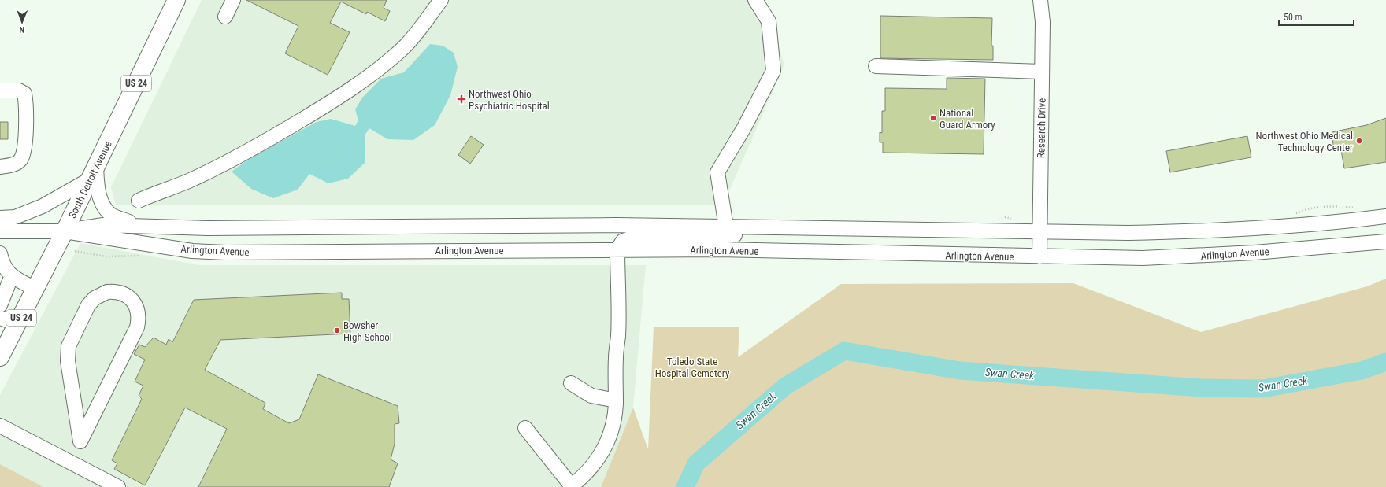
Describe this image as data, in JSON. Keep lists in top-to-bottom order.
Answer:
{
  "streets": {
    "main road": ["US 24", "South Detroit Avenue"],
    "street": ["Research Drive", "Arlington Avenue"]
  },
  "crossings": [
    ["Research Drive", "Arlington Avenue"],
    ["South Detroit Avenue", "Arlington Avenue"]
  ],
  "water": ["Swan Creek"],
  "parks": ["Toledo State Hospital Cemetery"],
  "places": {
    "health": ["Northwest Ohio Psychiatric Hospital"],
    "other": ["National Guard Armory", "Northwest Ohio Medical Technology Center", "Bowsher High School"]
  },
  "scale_bar": "50 m",
  "north": "bottom"
}
